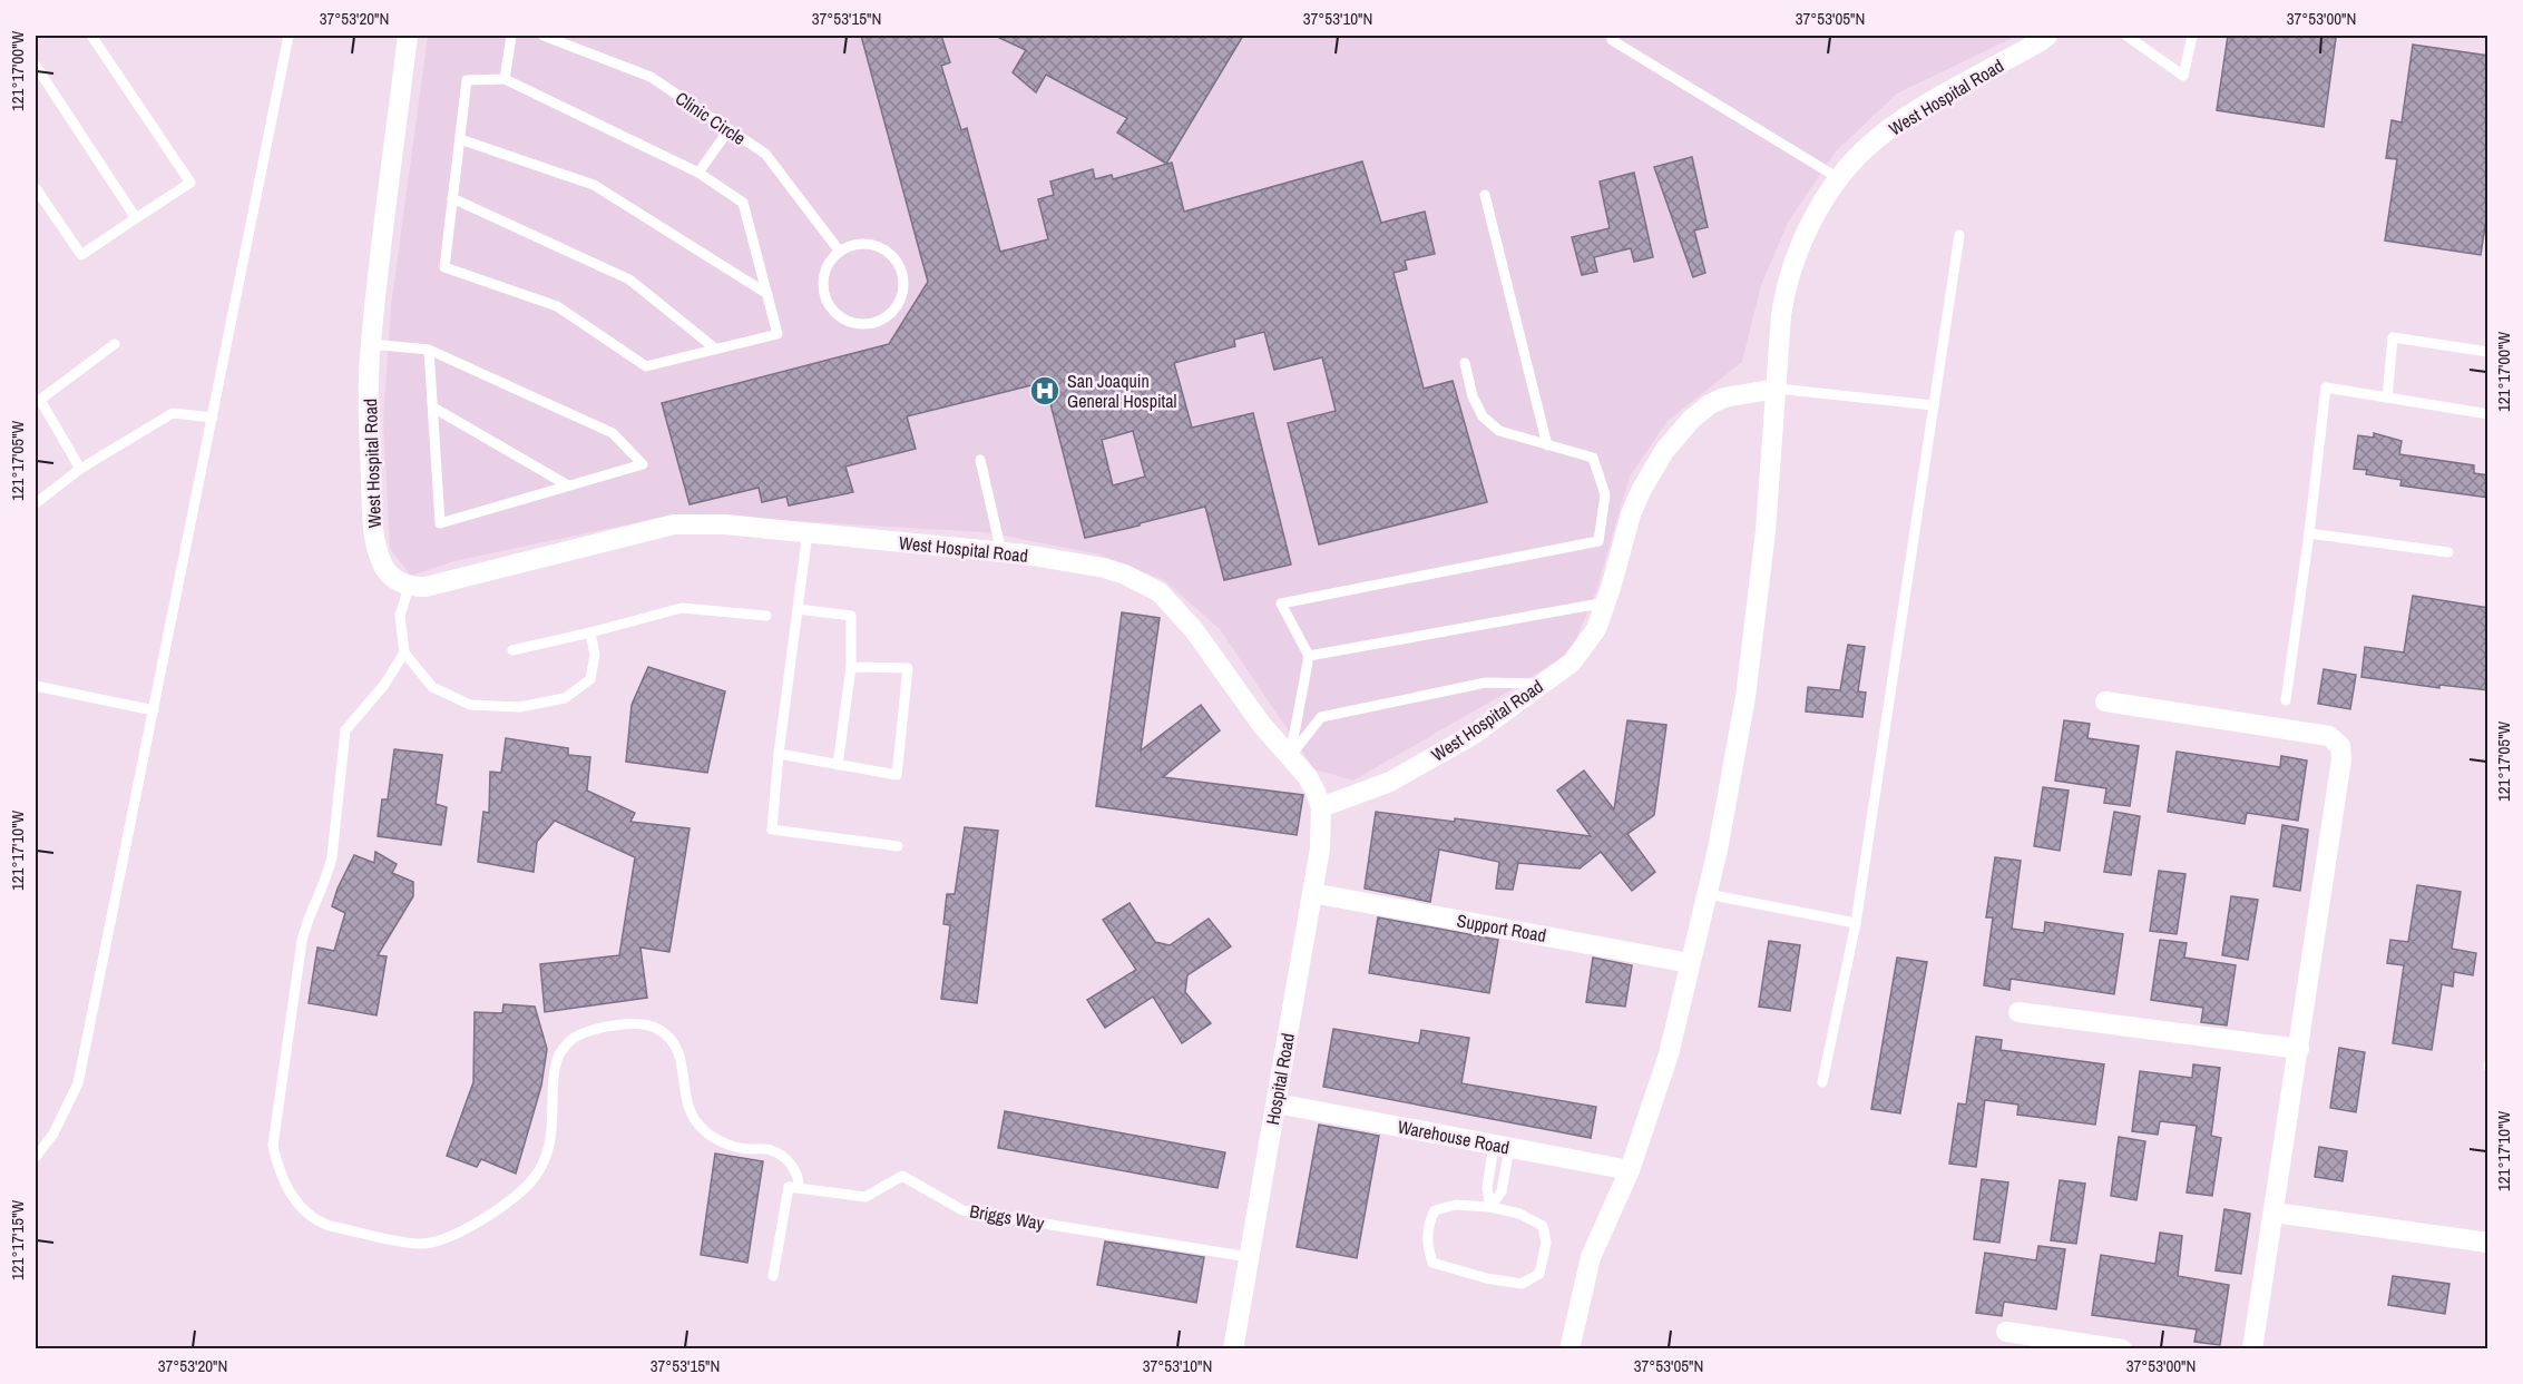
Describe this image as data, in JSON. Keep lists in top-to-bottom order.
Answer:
{
  "streets": {
    "street": [
      "West Hospital Road",
      "Support Road",
      "Hospital Road",
      "Warehouse Road"
    ],
    "lane": ["Clinic Circle", "Briggs Way"]
  },
  "crossings": [
    ["West Hospital Road", "Support Road"],
    ["West Hospital Road", "Hospital Road"],
    ["West Hospital Road", "Warehouse Road"],
    ["Support Road", "Hospital Road"],
    ["Hospital Road", "Warehouse Road"],
    ["Hospital Road", "Briggs Way"]
  ],
  "places": {
    "hospital": ["San Joaquin General Hospital"]
  },
  "coordinates": [
    "37°53'20\"N",
    "37°53'15\"N",
    "37°53'10\"N",
    "37°53'05\"N",
    "37°53'00\"N",
    "121°17'00\"W",
    "121°17'05\"W",
    "121°17'10\"W",
    "121°17'15\"W"
  ]
}
